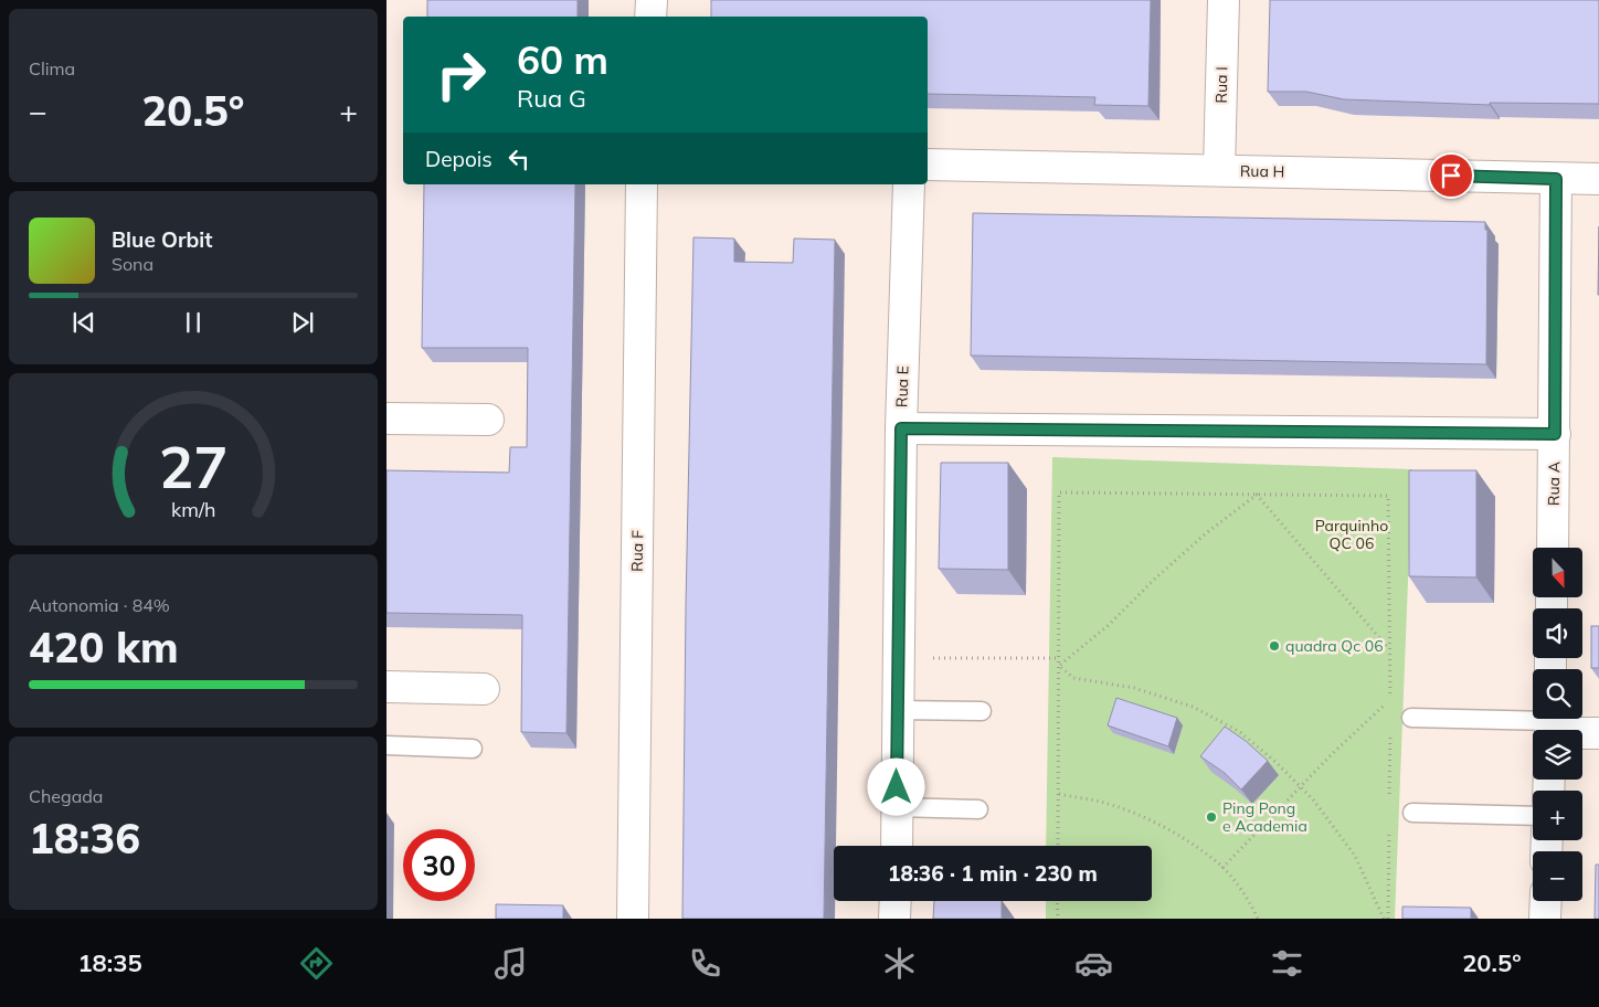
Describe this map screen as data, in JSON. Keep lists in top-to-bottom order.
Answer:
{
  "streets": {
    "street": [
      "Rua I",
      "Rua H",
      "Rua E",
      "Rua A",
      "Rua F"
    ]
  },
  "crossings": [
    ["Rua I", "Rua H"],
    ["Rua H", "Rua A"]
  ],
  "parks": ["Parquinho QC 06"],
  "places": ["quadra Qc 06", "Ping Pong e Academia"],
  "north": "bottom",
  "page": {
    "tile": [
      "Clima",
      ["Autonomia · 84%", "420 km"],
      ["Chegada", "18:36"]
    ],
    "turn": ["60 m", "Rua G"],
    "heat": ["−", "20.5°", "+"],
    "then": "Depois",
    "song": ["Blue Orbit", "Sona"],
    "map_buttons": ["+", "−"],
    "limit": "30",
    "trip": "18:36 · 1 min · 230 m",
    "tabs": ["18:35", "20.5°"],
    "gauge": ["27", "km/h"]
  }
}
